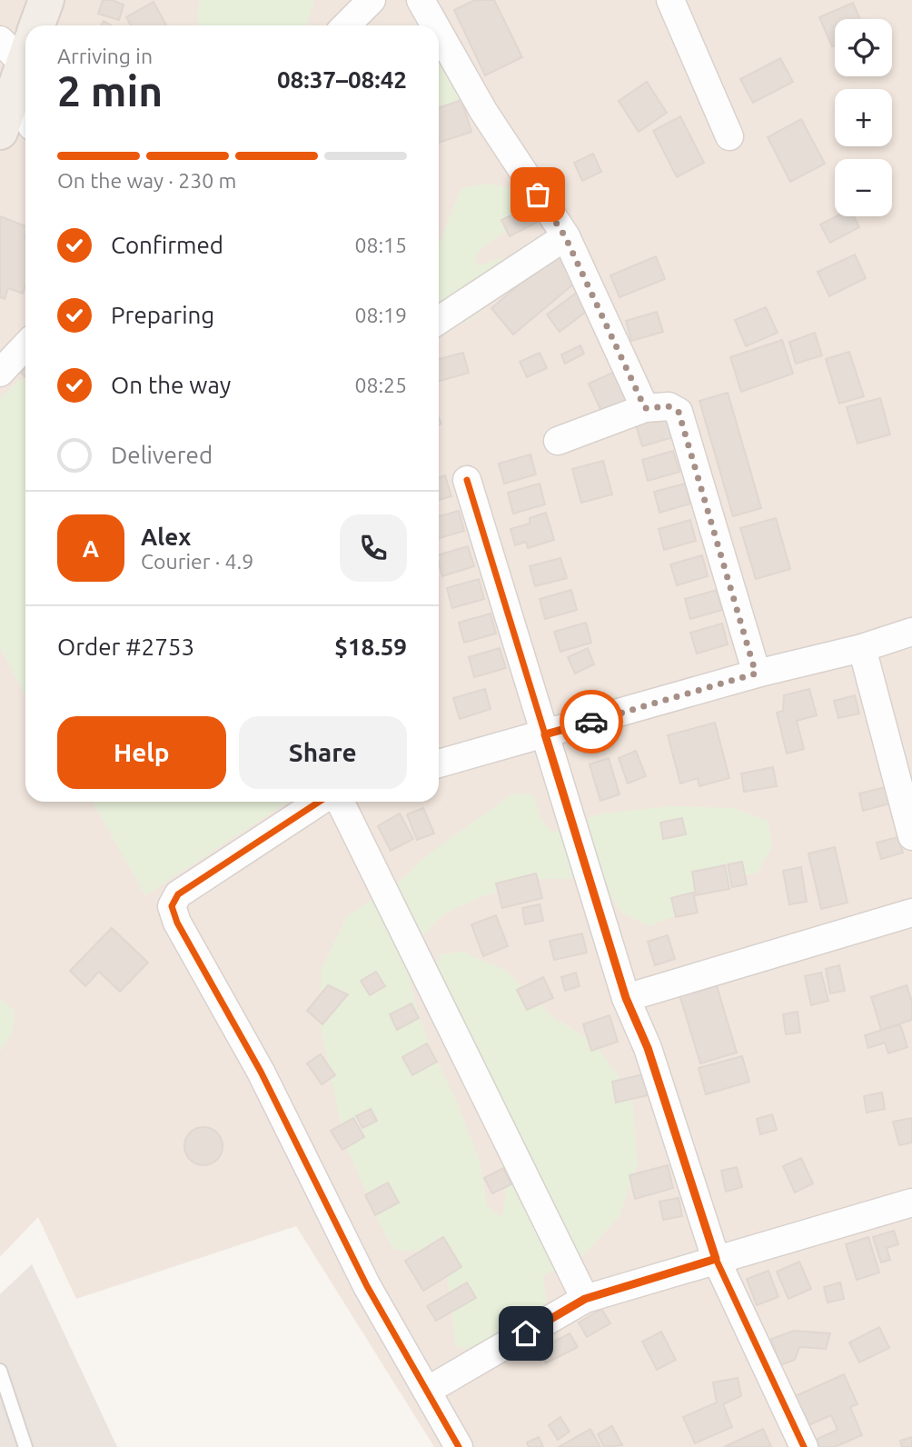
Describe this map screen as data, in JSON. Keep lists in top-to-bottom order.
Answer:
{
  "page": {
    "map_buttons": ["+", "−"],
    "heading": ["2 min", "Arriving in", "08:37–08:42"],
    "panel": [
      "Alex",
      "Courier · 4.9",
      "Order #2753",
      "$18.59"
    ],
    "bar": "On the way · 230 m",
    "list": [
      ["Confirmed", "08:15"],
      ["Preparing", "08:19"],
      ["On the way", "08:25"],
      "Delivered"
    ],
    "round": "A",
    "buttons": ["Help", "Share"]
  }
}
